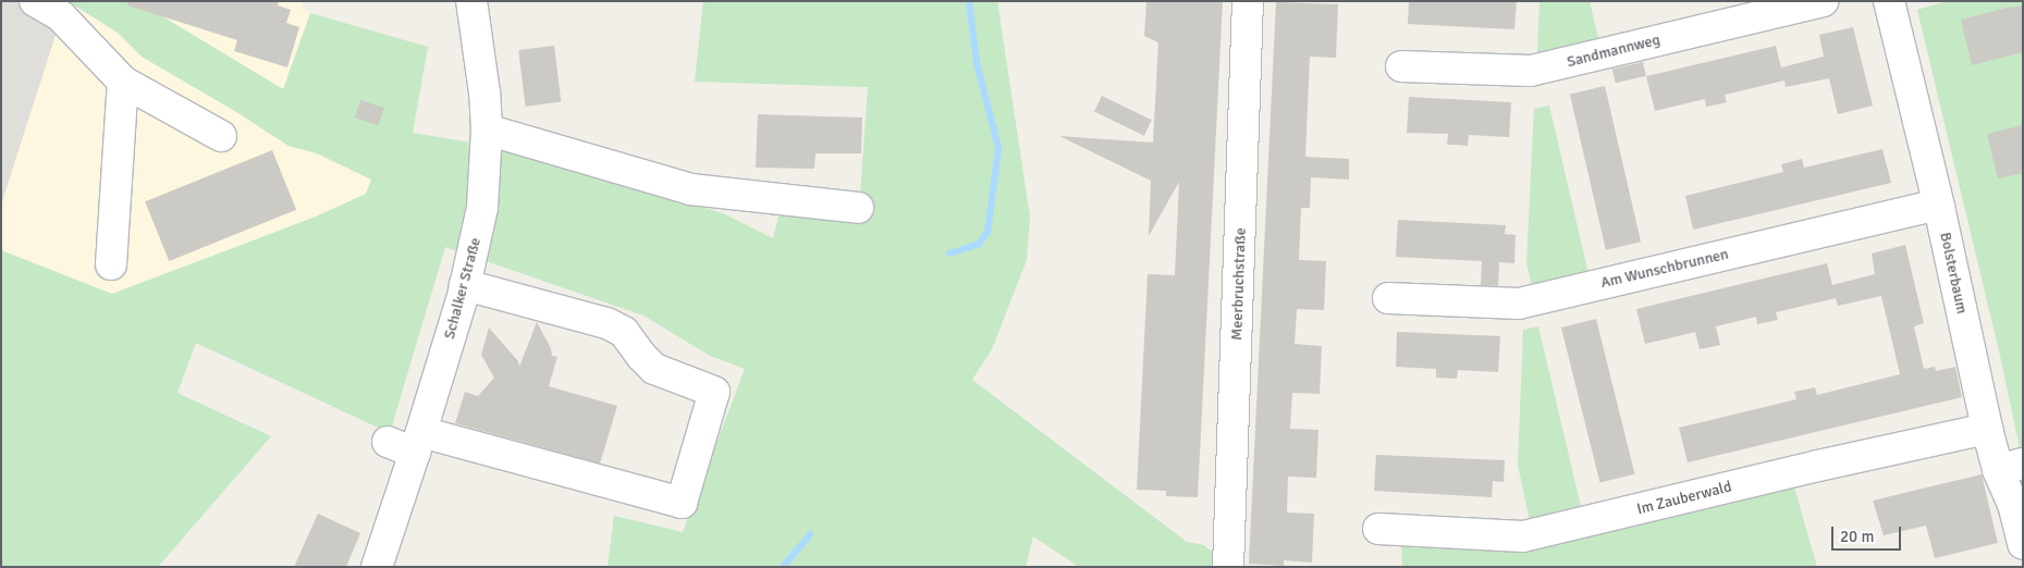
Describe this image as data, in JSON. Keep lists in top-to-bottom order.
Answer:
{
  "streets": {
    "street": [
      "Sandmannweg",
      "Am Wunschbrunnen",
      "Bolsterbaum",
      "Meerbruchstraße",
      "Schalker Straße",
      "Im Zauberwald"
    ]
  },
  "crossings": [
    ["Am Wunschbrunnen", "Bolsterbaum"],
    ["Bolsterbaum", "Im Zauberwald"]
  ],
  "scale_bar": "20 m"
}
